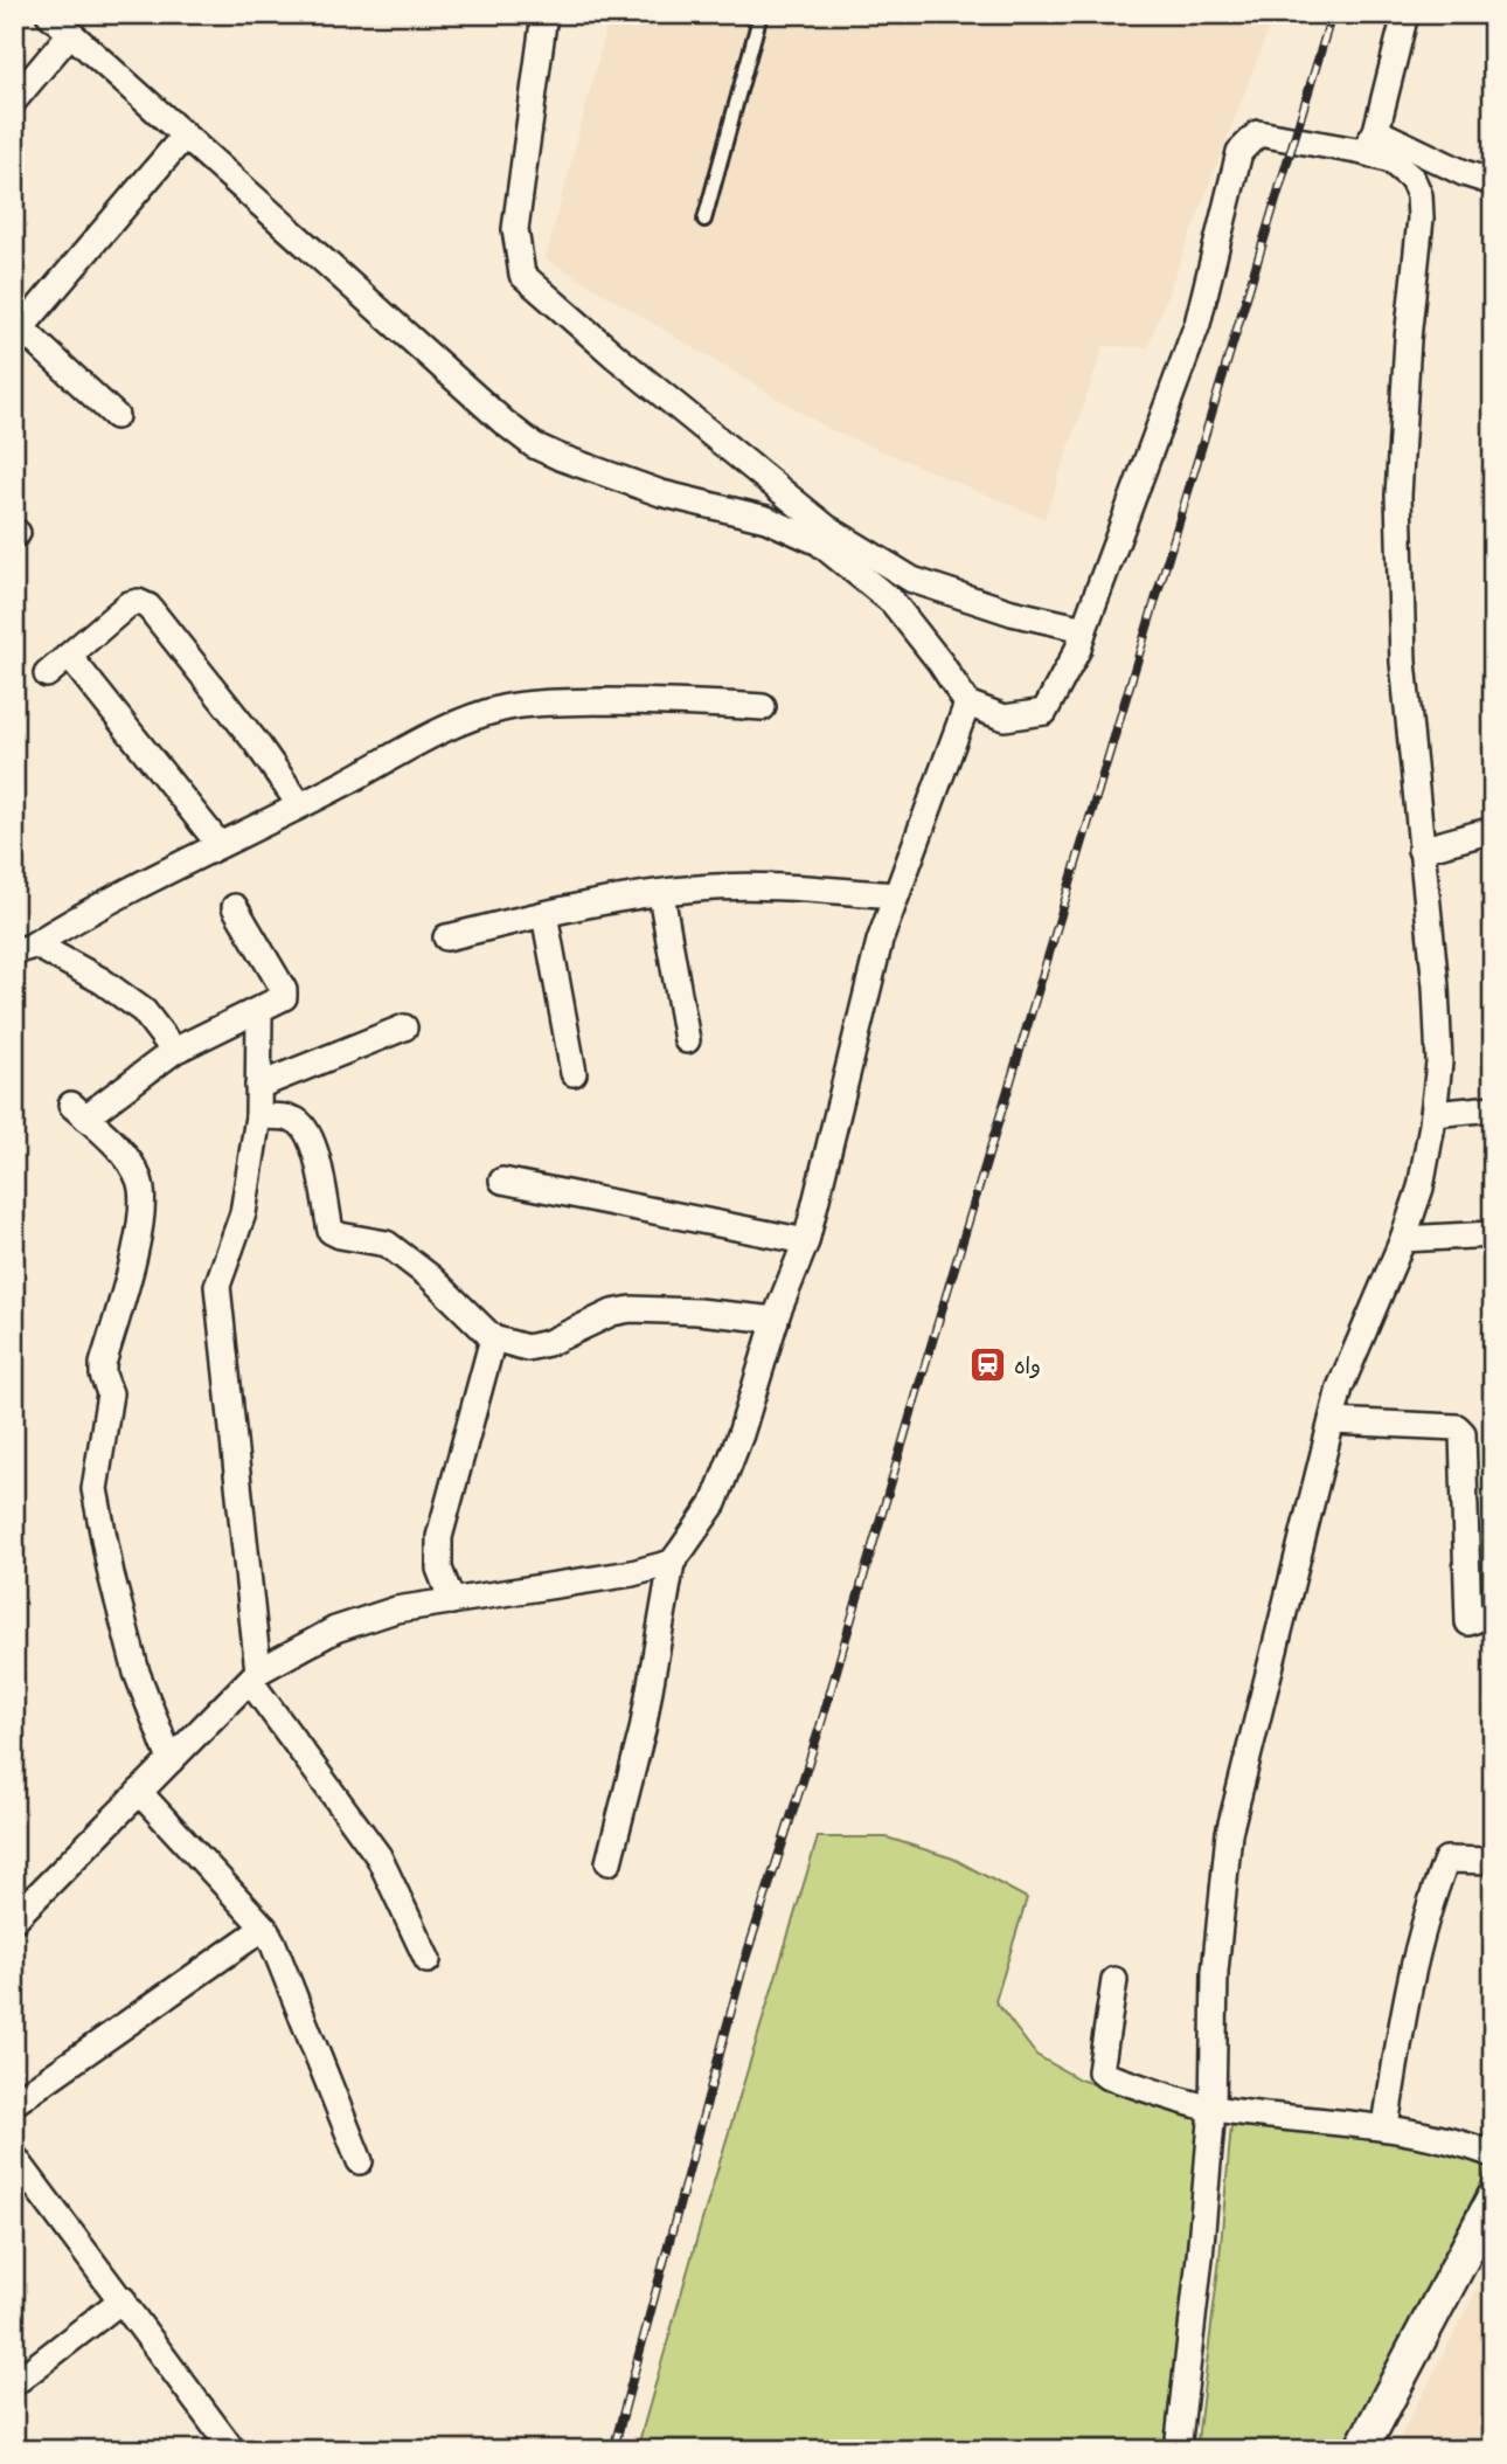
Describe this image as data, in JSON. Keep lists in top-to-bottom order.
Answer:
{
  "places": {
    "station": ["واہ"]
  }
}
